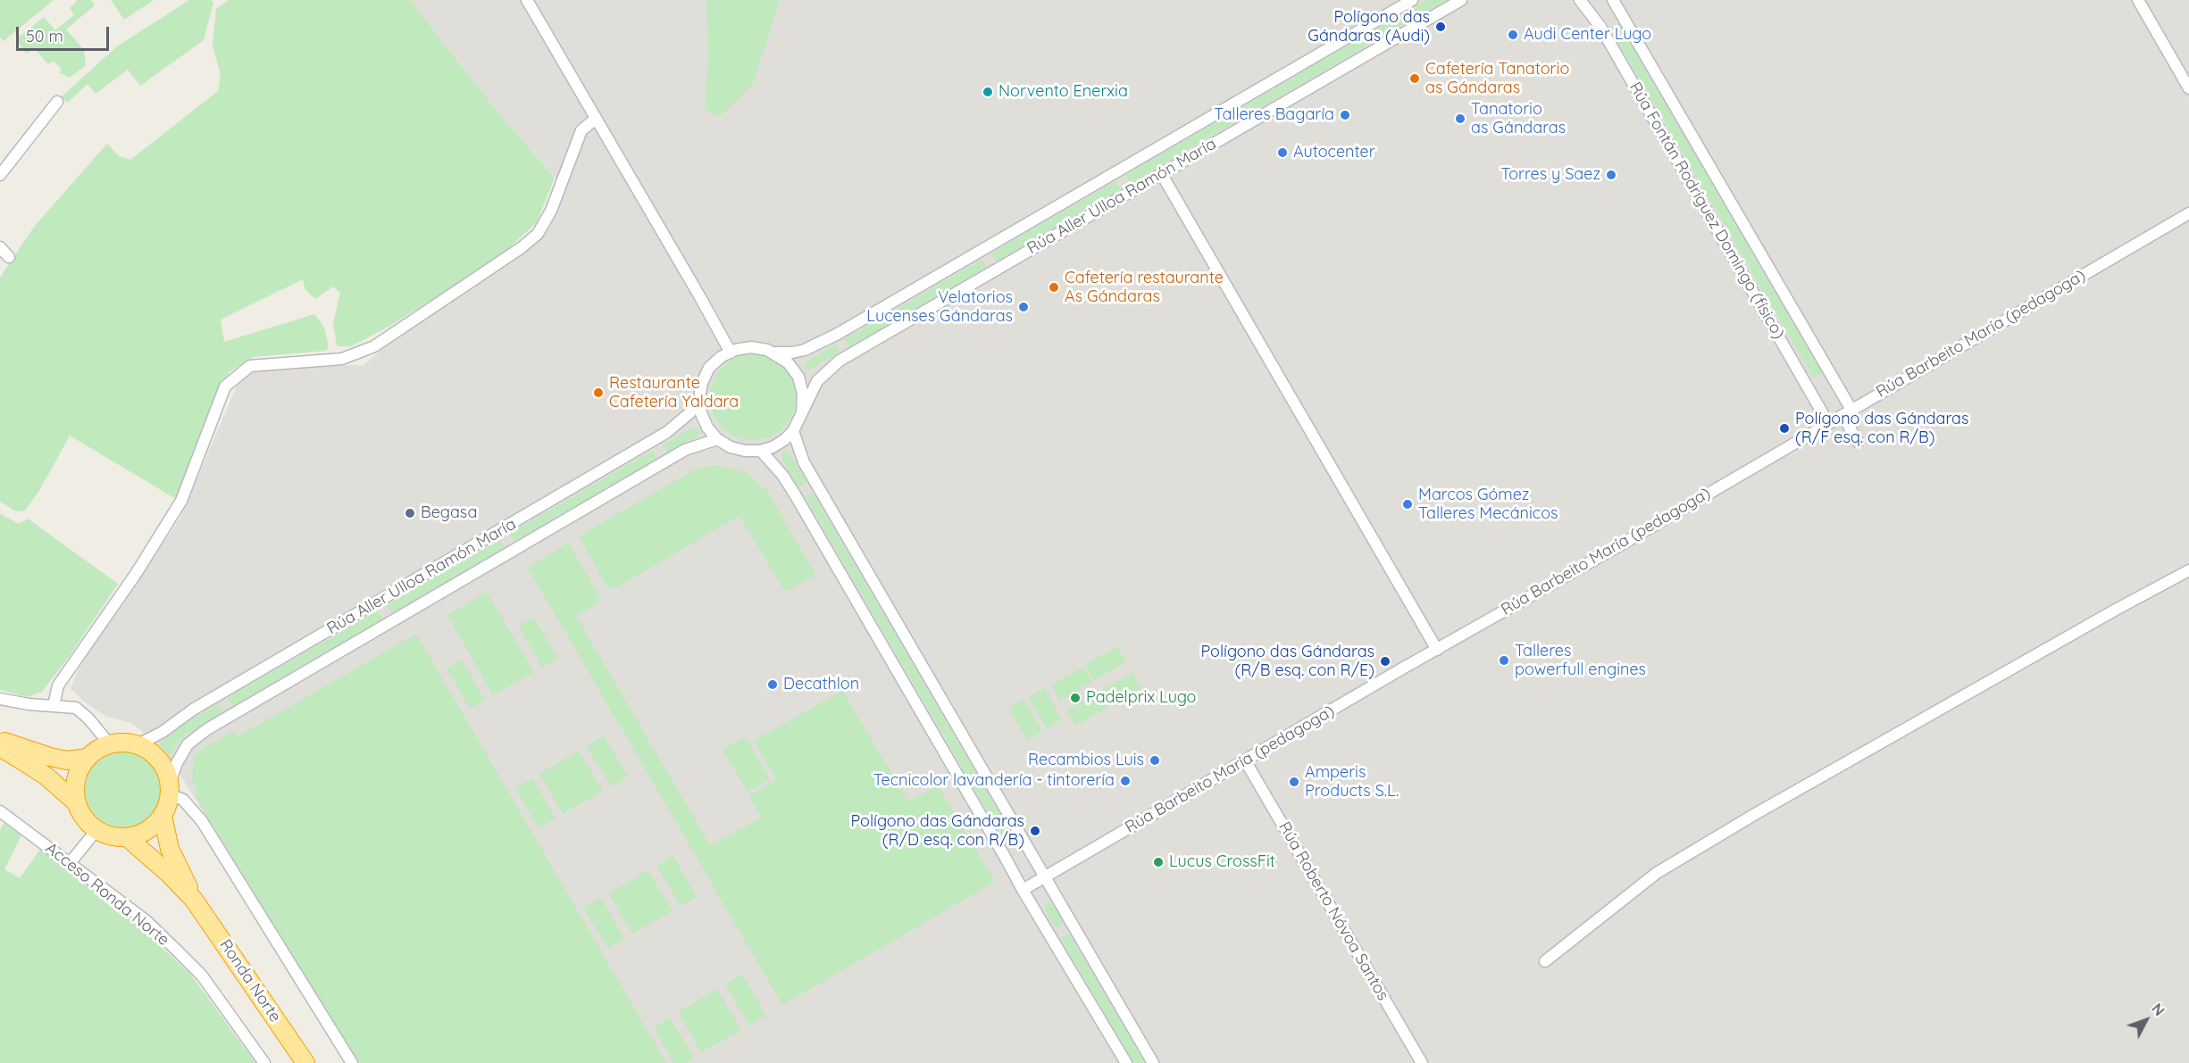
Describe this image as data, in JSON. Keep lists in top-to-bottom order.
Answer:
{
  "streets": {
    "highway": ["Ronda Norte"],
    "street": [
      "Rúa Aller Ulloa Ramón María",
      "Rúa Fontán Rodríguez Domingo (físico)",
      "Rúa Barbeito María (pedagoga)",
      "Acceso Ronda Norte",
      "Rúa Roberto Nóvoa Santos"
    ]
  },
  "crossings": [
    ["Rúa Aller Ulloa Ramón María", "Ronda Norte"],
    ["Rúa Fontán Rodríguez Domingo (físico)", "Rúa Barbeito María (pedagoga)"],
    ["Rúa Barbeito María (pedagoga)", "Rúa Roberto Nóvoa Santos"]
  ],
  "places": [
    "Polígono das Gándaras (Audi)",
    "Audi Center Lugo",
    "Cafetería Tanatorio as Gándaras",
    "Norvento Enerxia",
    "Talleres Bagaría",
    "Tanatorio as Gándaras",
    "Autocenter",
    "Torres y Saez",
    "Cafetería restaurante As Gándaras",
    "Velatorios Lucenses Gándaras",
    "Restaurante Cafetería Yaldara",
    "Polígono das Gándaras (R/F esq. con R/B)",
    "Marcos Gómez Talleres Mecánicos",
    "Begasa",
    "Talleres powerfull engines",
    "Polígono das Gándaras (R/B esq. con R/E)",
    "Decathlon",
    "Padelprix Lugo",
    "Recambios Luis",
    "Tecnicolor lavandería - tintorería",
    "Amperis Products S.L.",
    "Polígono das Gándaras (R/D esq. con R/B)",
    "Lucus CrossFit"
  ],
  "scale_bar": "50 m",
  "north": "top right"
}
